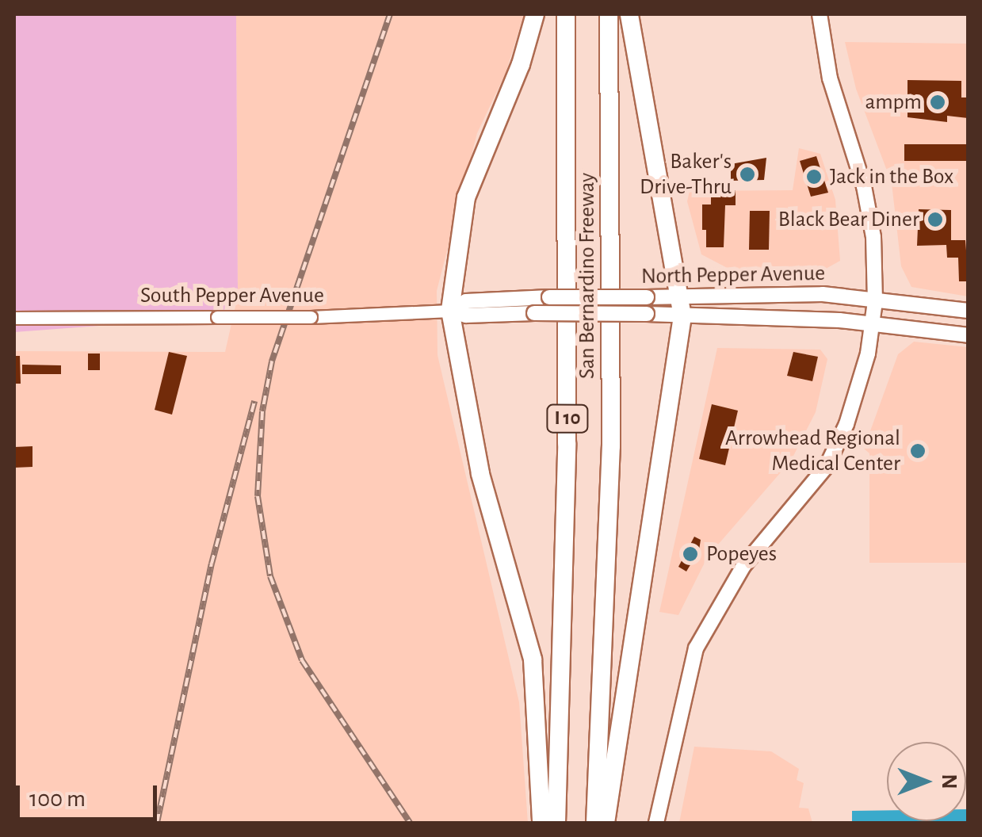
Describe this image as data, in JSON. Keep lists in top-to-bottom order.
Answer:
{
  "streets": {
    "highway": ["San Bernardino Freeway", "I 10"],
    "main road": ["North Pepper Avenue", "South Pepper Avenue"]
  },
  "crossings": [
    ["North Pepper Avenue", "South Pepper Avenue"]
  ],
  "places": [
    "ampm",
    "Baker's Drive-Thru",
    "Jack in the Box",
    "Black Bear Diner",
    "Arrowhead Regional Medical Center",
    "Popeyes"
  ],
  "scale_bar": "100 m",
  "north": "right"
}
